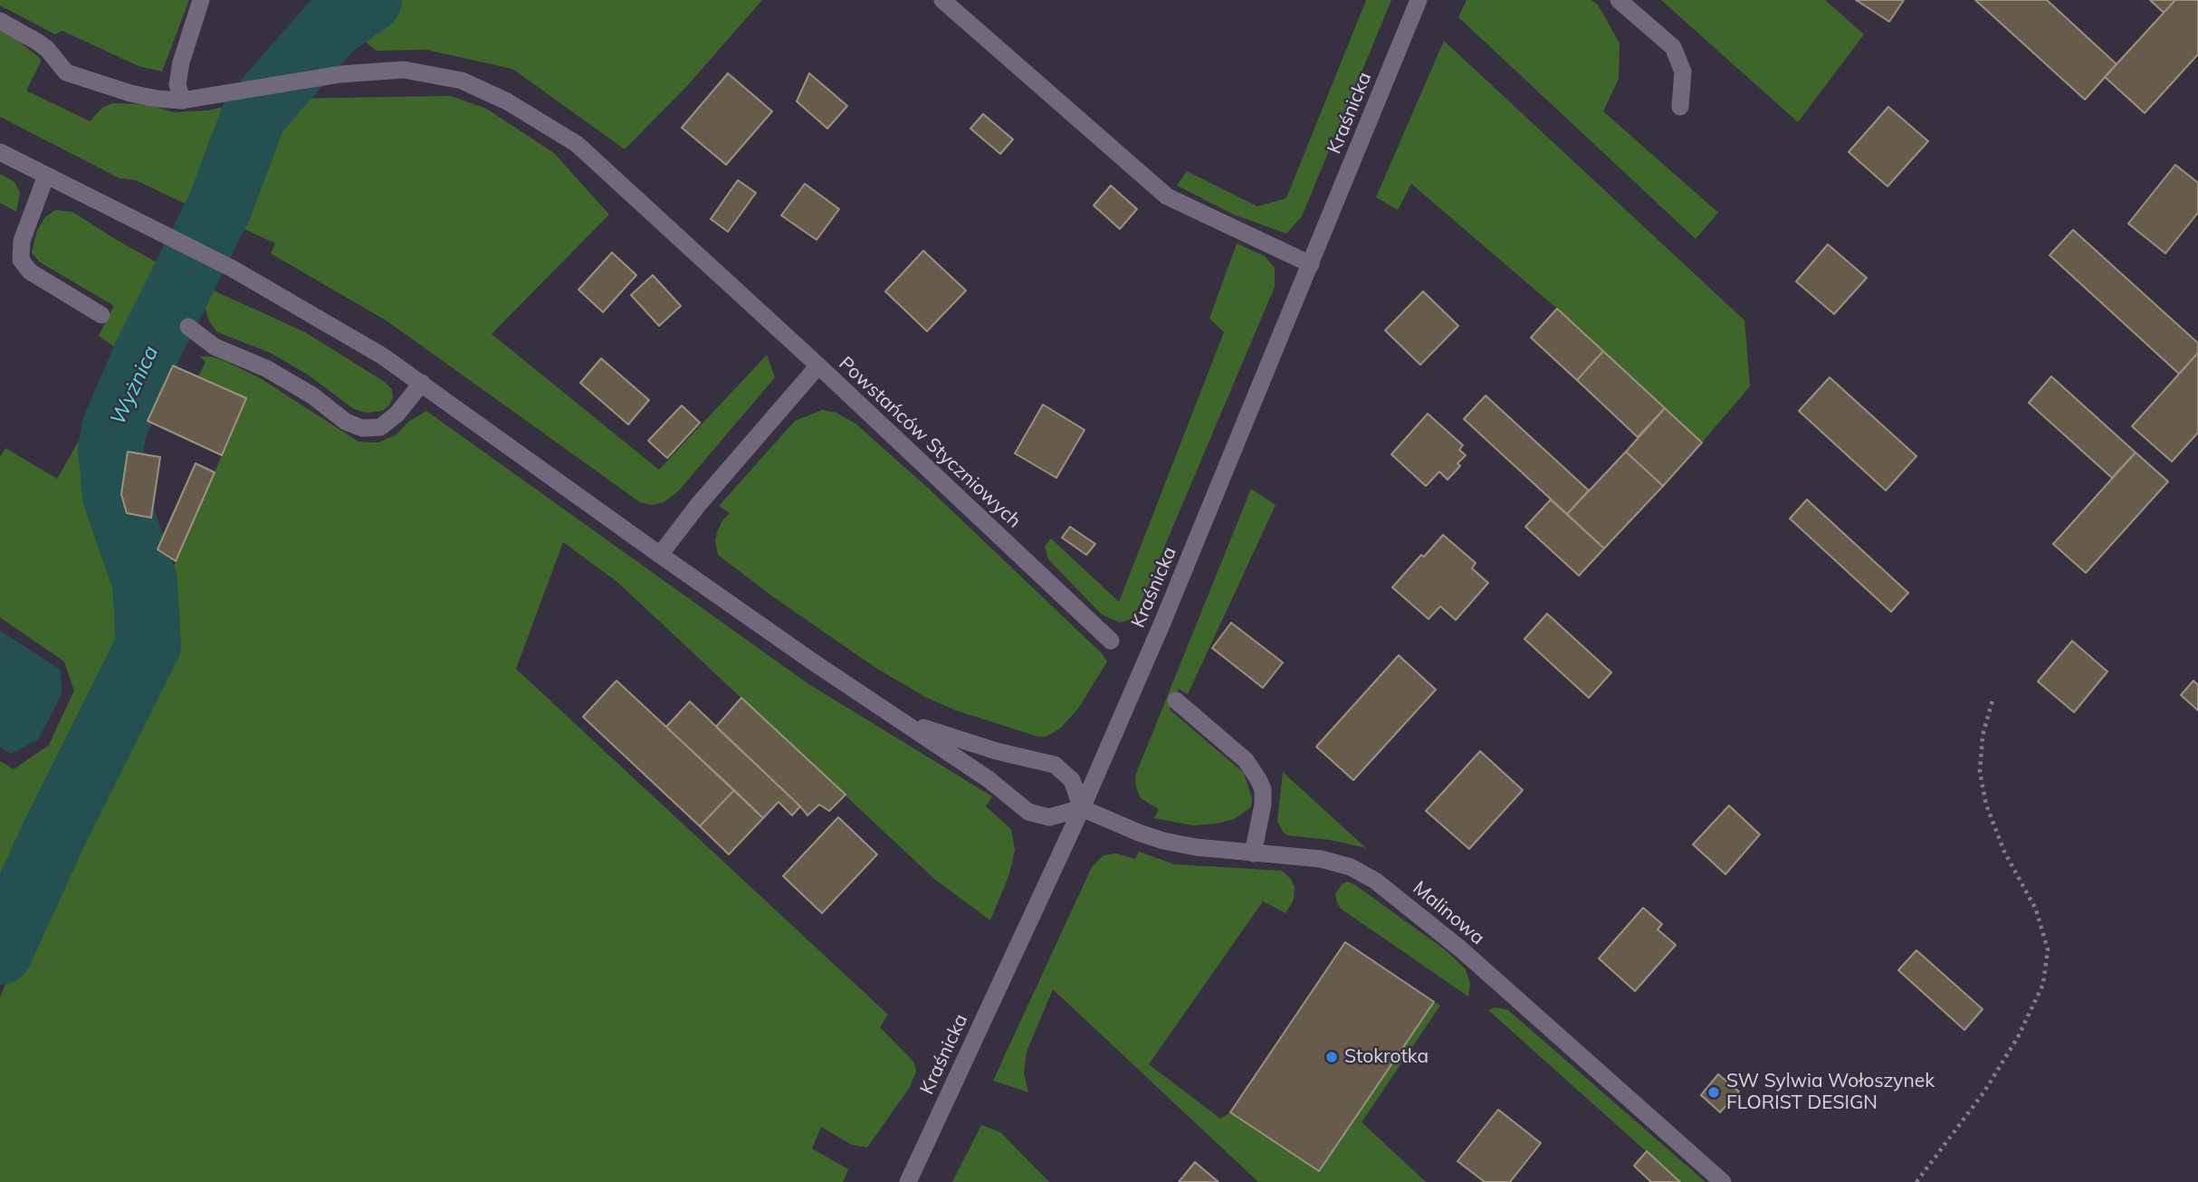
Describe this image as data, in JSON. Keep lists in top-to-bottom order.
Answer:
{
  "streets": {
    "street": ["Kraśnicka", "Powstańców Styczniowych", "Malinowa"]
  },
  "crossings": [
    ["Kraśnicka", "Malinowa"]
  ],
  "water": ["Wyżnica"],
  "places": ["Stokrotka", "SW Sylwia Wołoszynek FLORIST DESIGN"]
}
